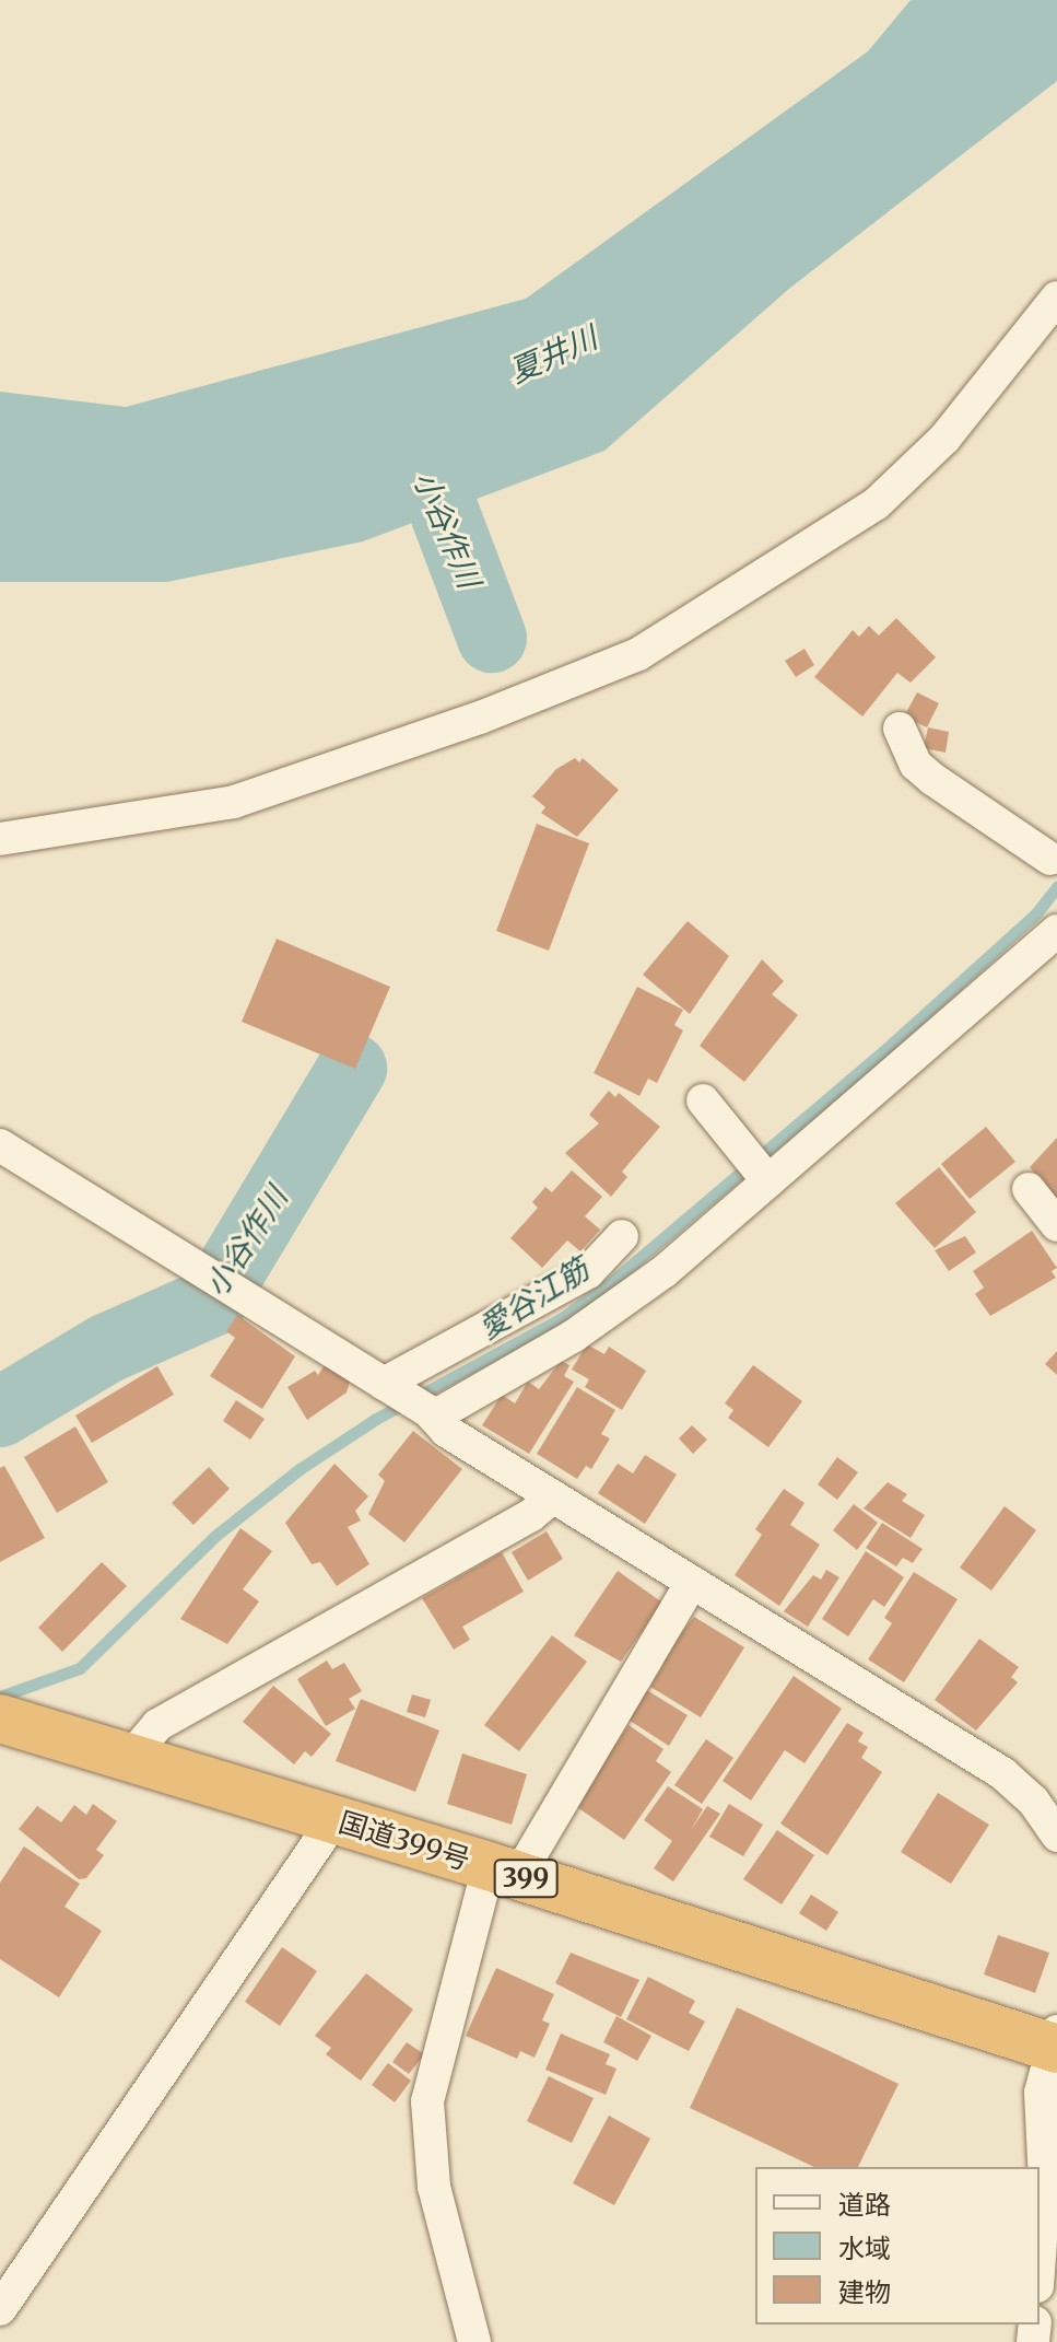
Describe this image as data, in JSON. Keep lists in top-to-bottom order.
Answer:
{
  "streets": {
    "highway": ["国道399号", "399"]
  },
  "water": ["夏井川", "小谷作川", "愛谷江筋"],
  "legend": ["道路", "水域", "建物"]
}
